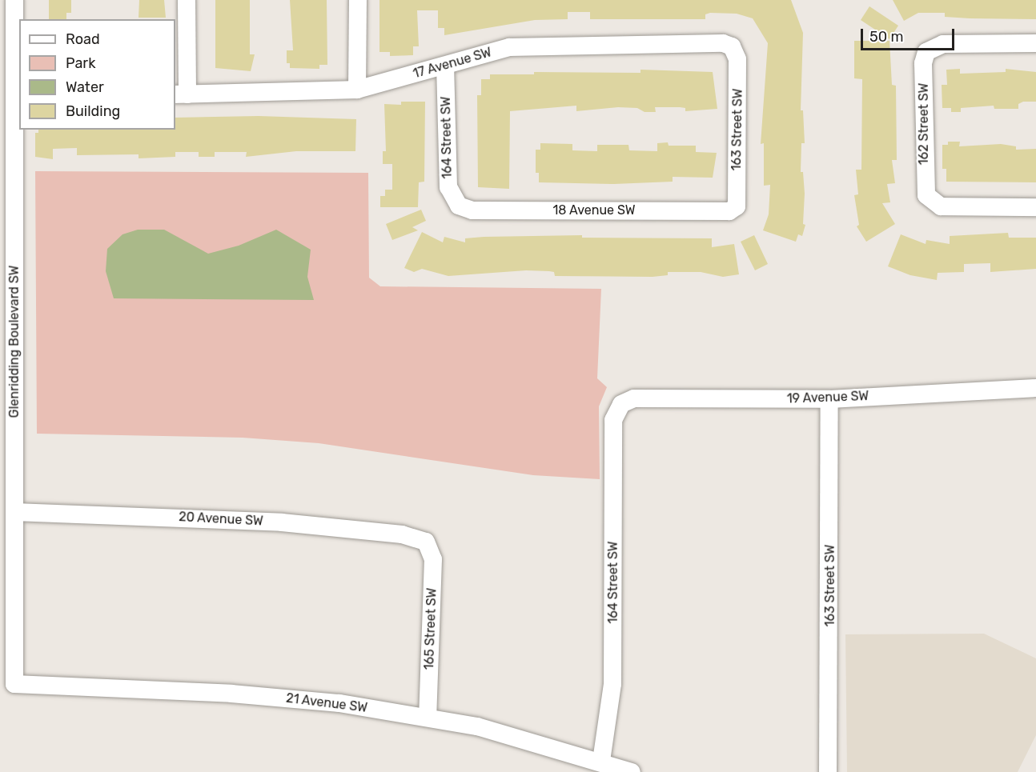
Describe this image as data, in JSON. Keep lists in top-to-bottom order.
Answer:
{
  "streets": {
    "street": [
      "17 Avenue SW",
      "162 Street SW",
      "163 Street SW",
      "164 Street SW",
      "18 Avenue SW",
      "Glenridding Boulevard SW",
      "19 Avenue SW",
      "20 Avenue SW",
      "165 Street SW",
      "21 Avenue SW"
    ]
  },
  "crossings": [
    ["17 Avenue SW", "163 Street SW"],
    ["17 Avenue SW", "164 Street SW"],
    ["163 Street SW", "18 Avenue SW"],
    ["163 Street SW", "19 Avenue SW"],
    ["164 Street SW", "18 Avenue SW"],
    ["164 Street SW", "19 Avenue SW"],
    ["164 Street SW", "21 Avenue SW"],
    ["Glenridding Boulevard SW", "20 Avenue SW"],
    ["Glenridding Boulevard SW", "21 Avenue SW"],
    ["20 Avenue SW", "165 Street SW"],
    ["165 Street SW", "21 Avenue SW"]
  ],
  "legend": [
    "Road",
    "Park",
    "Water",
    "Building"
  ],
  "scale_bar": "50 m"
}
